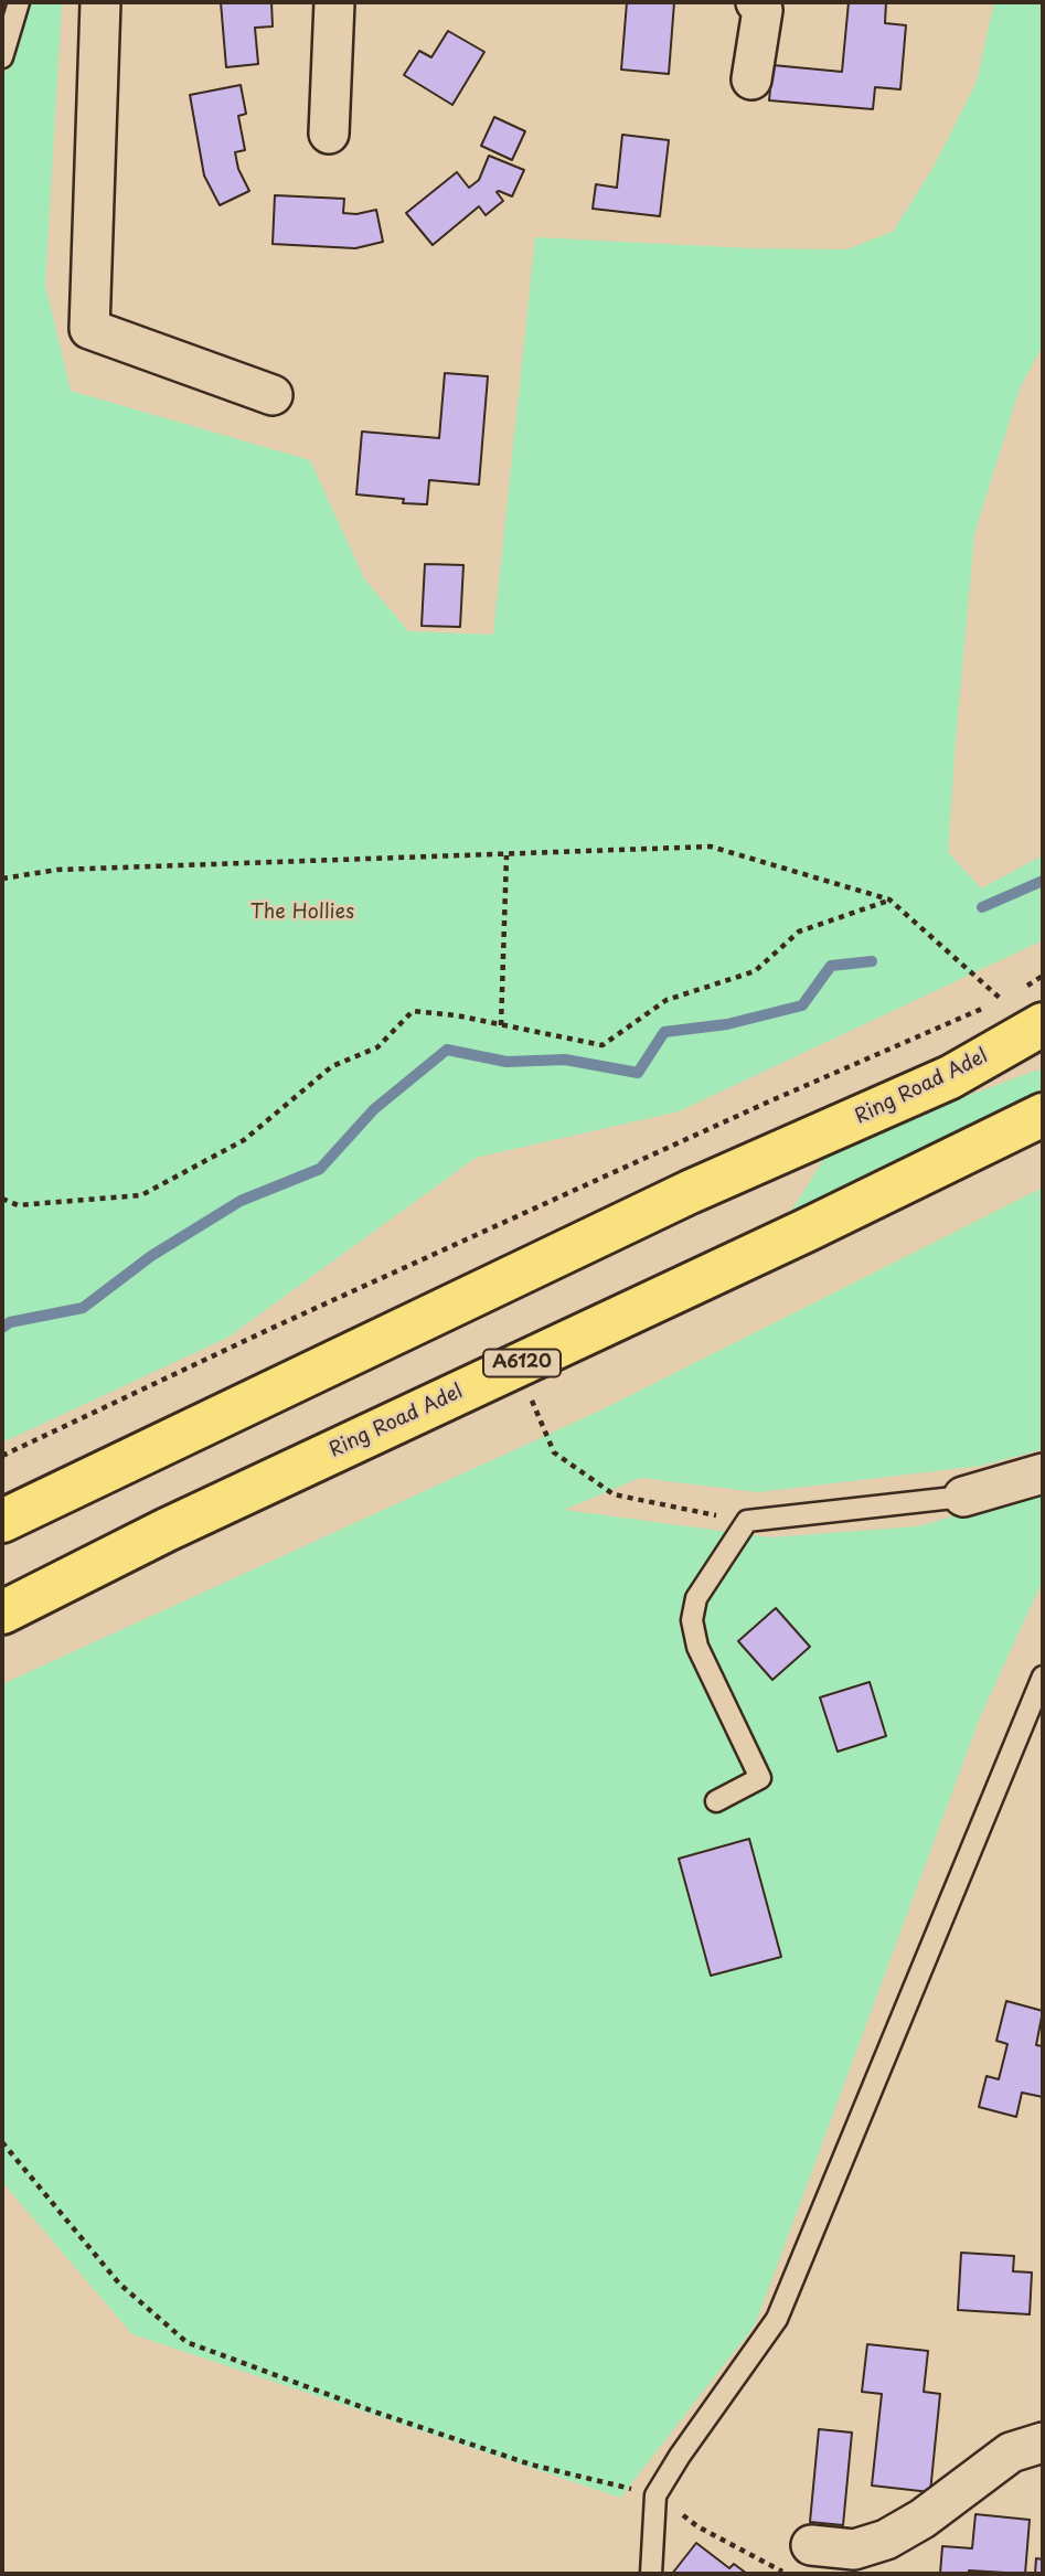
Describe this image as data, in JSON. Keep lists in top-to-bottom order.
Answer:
{
  "streets": {
    "highway": ["Ring Road Adel", "A6120"]
  },
  "parks": ["The Hollies"]
}
